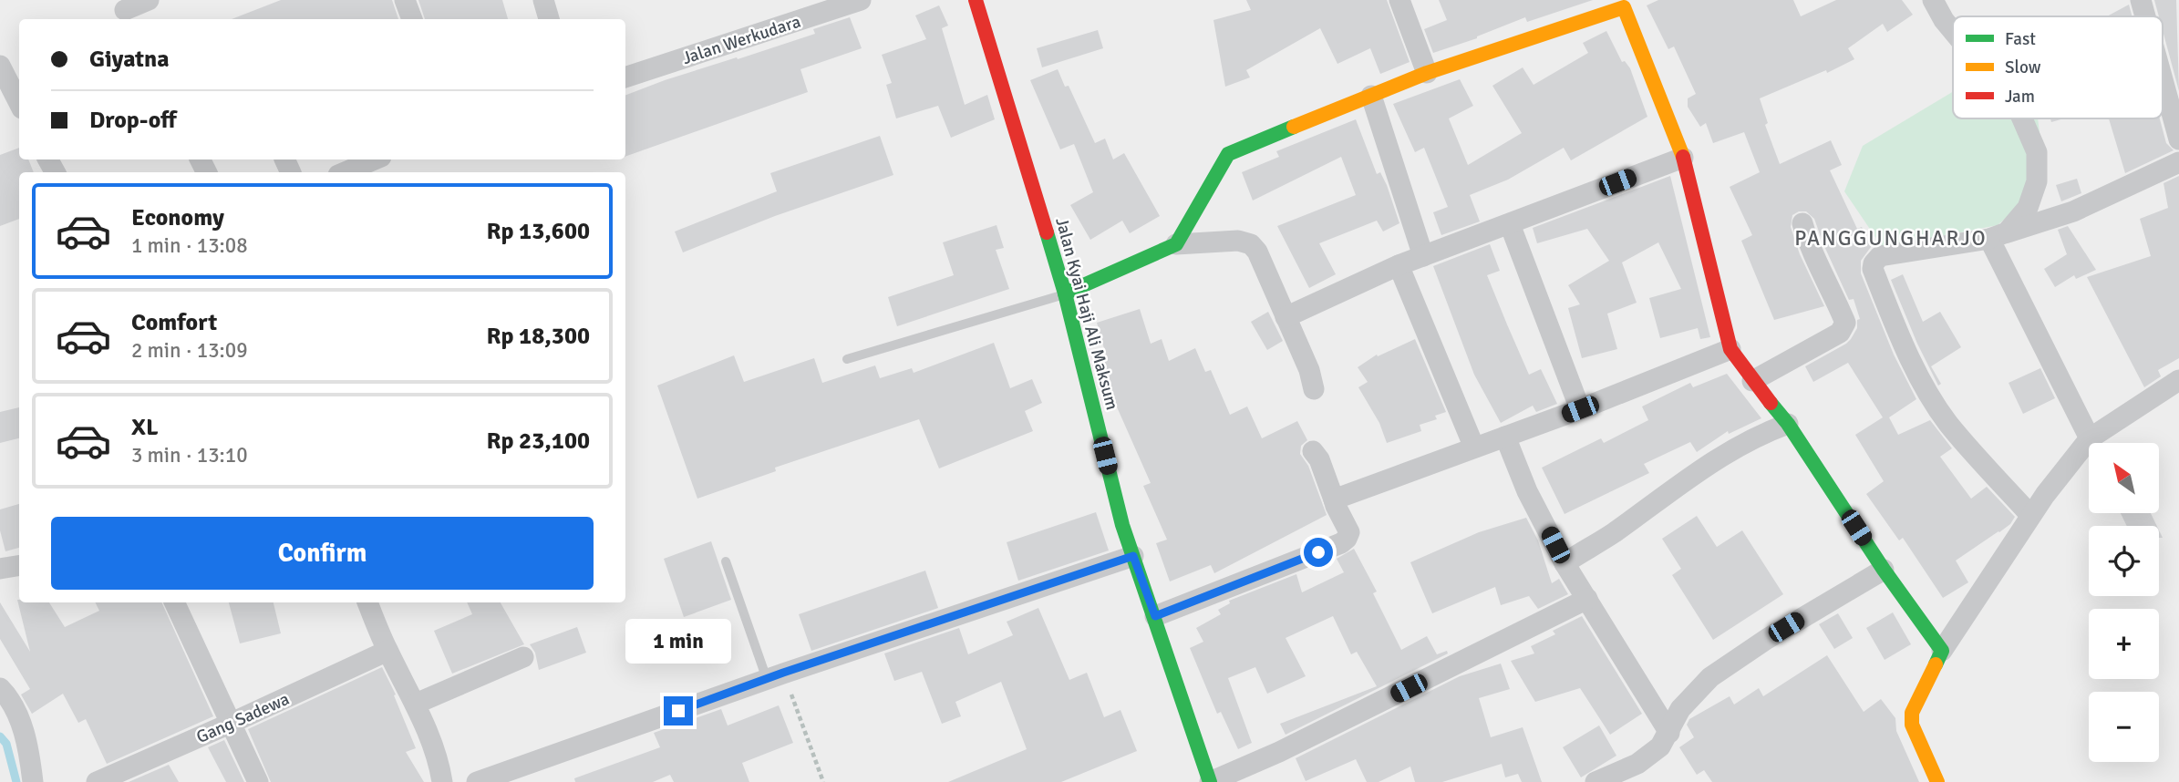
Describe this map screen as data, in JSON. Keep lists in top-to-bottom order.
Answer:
{
  "streets": {
    "street": ["Jalan Werkudara", "Jalan Kyai Haji Ali Maksum", "Gang Sadewa"]
  },
  "districts": ["PANGGUNGHARJO"],
  "legend": ["Fast", "Slow", "Jam"],
  "north": "top left",
  "page": {
    "banner": ["Giyatna", "Drop-off"],
    "list": [
      {
        "name": "Economy",
        "note": "1 min · 13:08",
        "value": "Rp 13,600"
      },
      {
        "name": "Comfort",
        "note": "2 min · 13:09",
        "value": "Rp 18,300"
      },
      {
        "name": "XL",
        "note": "3 min · 13:10",
        "value": "Rp 23,100"
      }
    ],
    "map_buttons": ["+", "−"],
    "buttons": "Confirm",
    "bubble": "1 min"
  }
}
